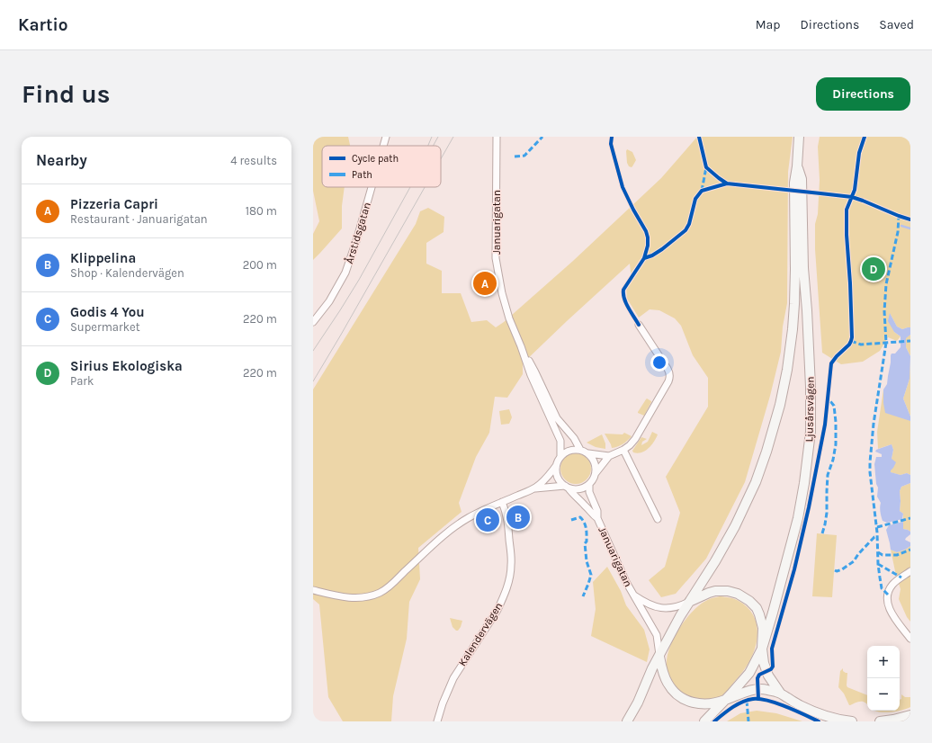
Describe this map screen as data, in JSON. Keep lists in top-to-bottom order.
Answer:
{
  "streets": {
    "main road": ["Ljusårsvägen"],
    "street": ["Januarigatan", "Årstidsgatan", "Kalendervägen"]
  },
  "crossings": [
    ["Januarigatan", "Ljusårsvägen"]
  ],
  "legend": ["Cycle path", "Path"],
  "page": {
    "header": "Kartio",
    "nav": ["Map", "Directions", "Saved"],
    "buttons": "Directions",
    "title": "Find us",
    "heading": ["Nearby", "4 results"],
    "list": [
      {
        "mark": "A",
        "name": "Pizzeria Capri",
        "note": "Restaurant · Januarigatan",
        "value": "180 m"
      },
      {
        "mark": "B",
        "name": "Klippelina",
        "note": "Shop · Kalendervägen",
        "value": "200 m"
      },
      {
        "mark": "C",
        "name": "Godis 4 You",
        "note": "Supermarket",
        "value": "220 m"
      },
      {
        "mark": "D",
        "name": "Sirius Ekologiska",
        "note": "Park",
        "value": "220 m"
      }
    ],
    "pins": [
      "D",
      "A",
      "B",
      "C"
    ],
    "map_buttons": ["+", "−"]
  }
}
